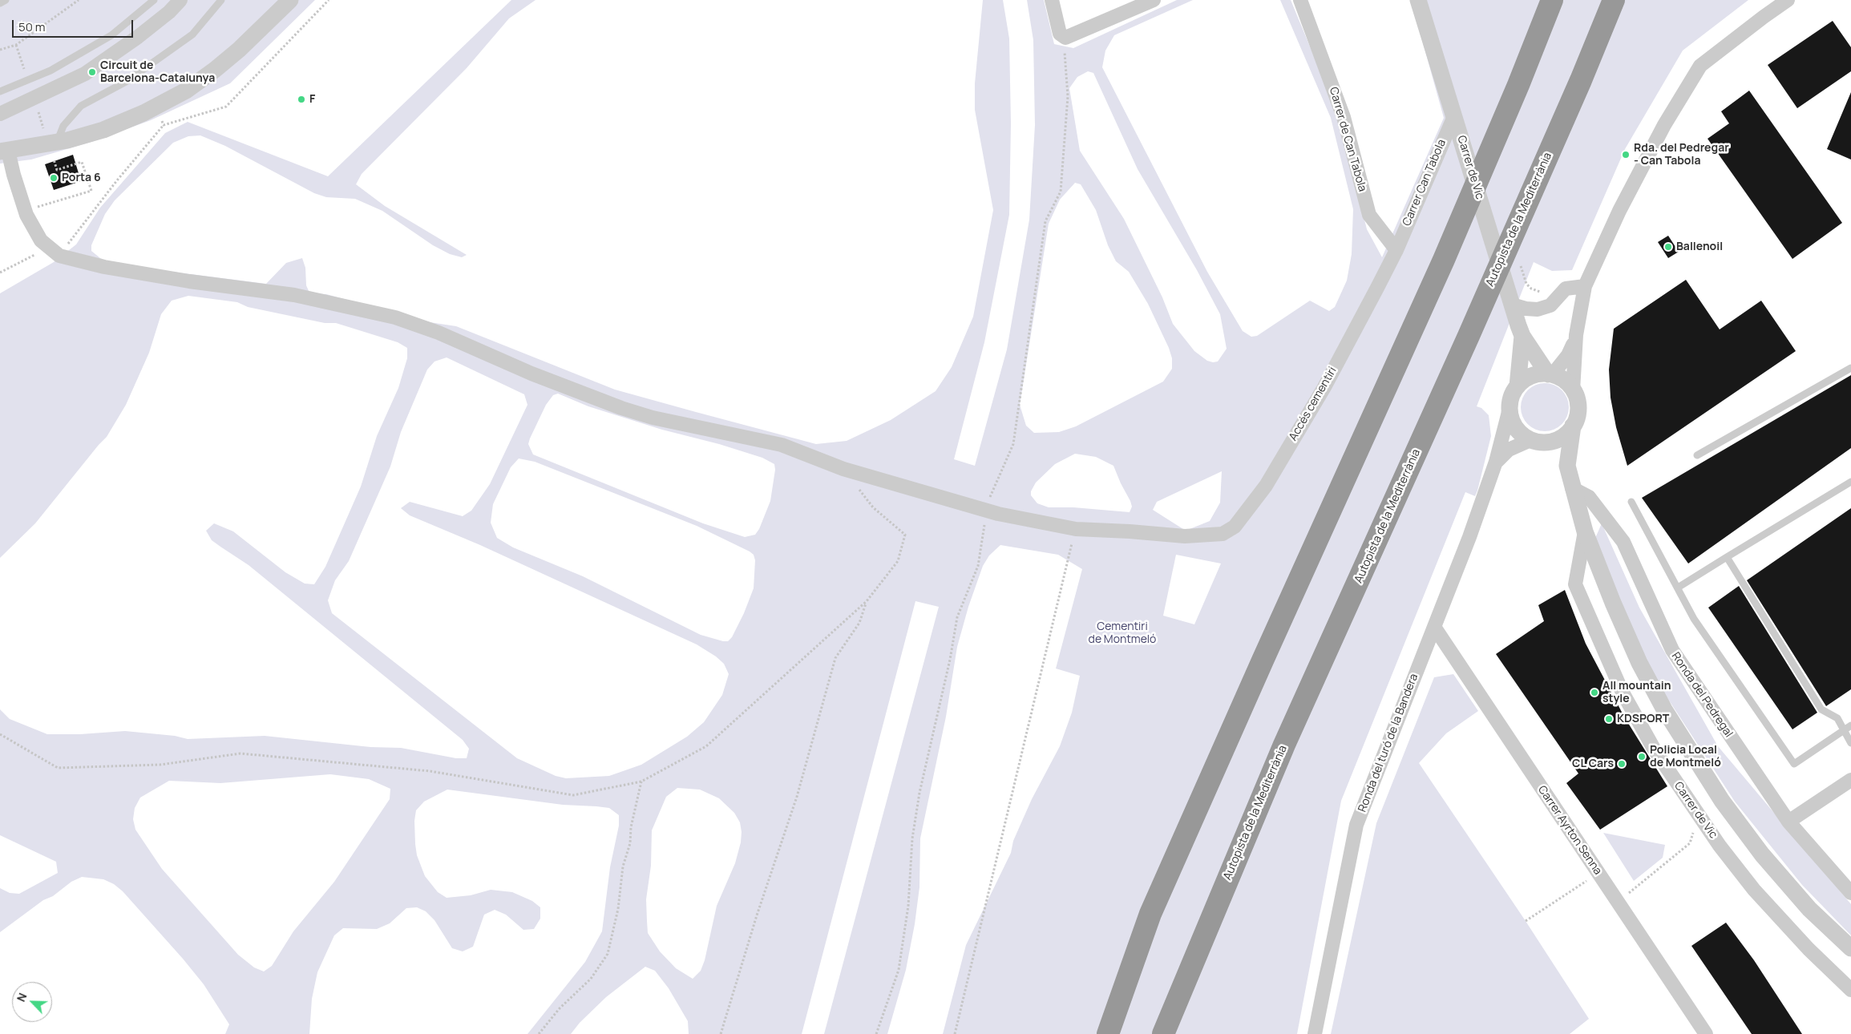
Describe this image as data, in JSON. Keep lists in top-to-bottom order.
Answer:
{
  "streets": {
    "highway": ["Autopista de la Mediterrània"],
    "street": [
      "Carrer de Can Tabola",
      "Carrer de Vic",
      "Carrer Can Tabola",
      "Accés cementiri",
      "Ronda del Pedregal",
      "Ronda del turó de la Bandera",
      "Carrer Ayrton Senna"
    ]
  },
  "crossings": [
    ["Carrer de Can Tabola", "Carrer Can Tabola"],
    ["Carrer de Can Tabola", "Accés cementiri"],
    ["Carrer de Vic", "Carrer Can Tabola"],
    ["Carrer de Vic", "Ronda del Pedregal"],
    ["Carrer de Vic", "Ronda del turó de la Bandera"],
    ["Carrer Can Tabola", "Accés cementiri"],
    ["Ronda del turó de la Bandera", "Carrer Ayrton Senna"]
  ],
  "parks": ["Cementiri de Montmeló"],
  "places": [
    "Circuit de Barcelona-Catalunya",
    "F",
    "Rda. del Pedregar - Can Tabola",
    "Porta 6",
    "Ballenoil",
    "All mountain style",
    "KDSPORT",
    "Policia Local de Montmeló",
    "CL Cars"
  ],
  "scale_bar": "50 m",
  "north": "top left"
}
